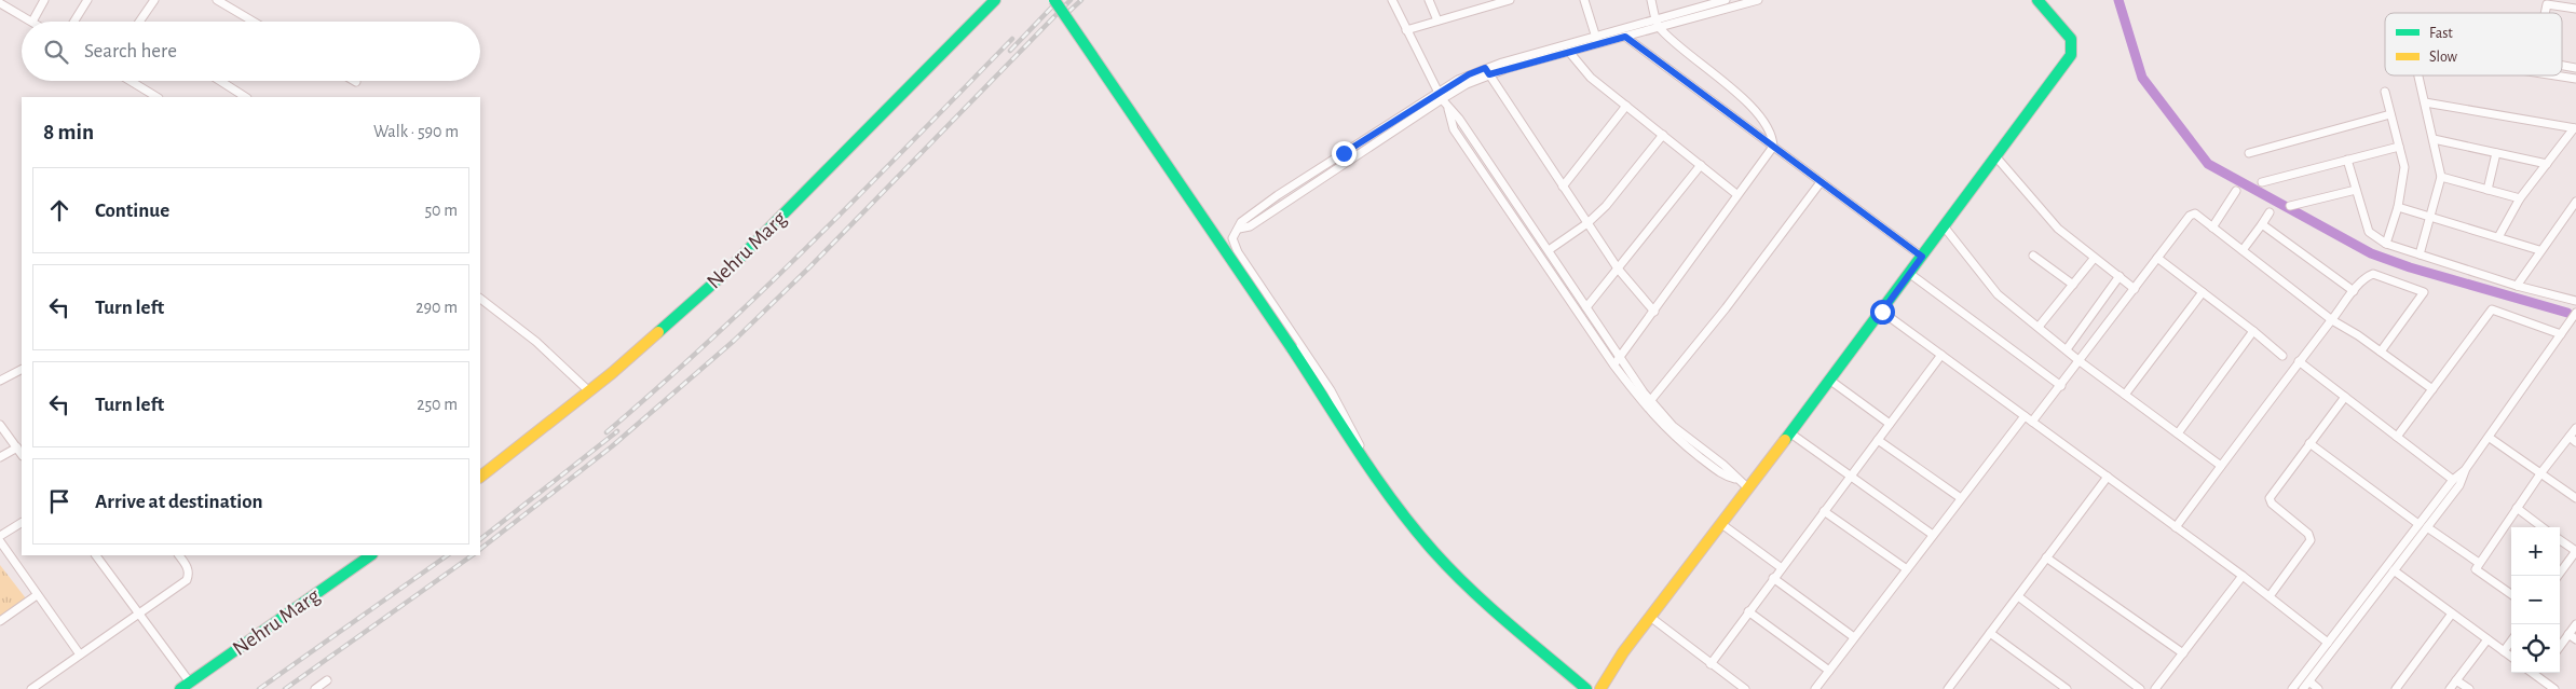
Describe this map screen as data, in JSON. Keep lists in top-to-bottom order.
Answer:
{
  "streets": {
    "street": ["Nehru Marg"]
  },
  "legend": ["Fast", "Slow"],
  "page": {
    "search": "Search here",
    "heading": ["8 min", "Walk · 590 m"],
    "list": [
      ["Continue", "50 m"],
      ["Turn left", "290 m"],
      ["Turn left", "250 m"],
      "Arrive at destination"
    ],
    "map_buttons": ["+", "−"]
  }
}
